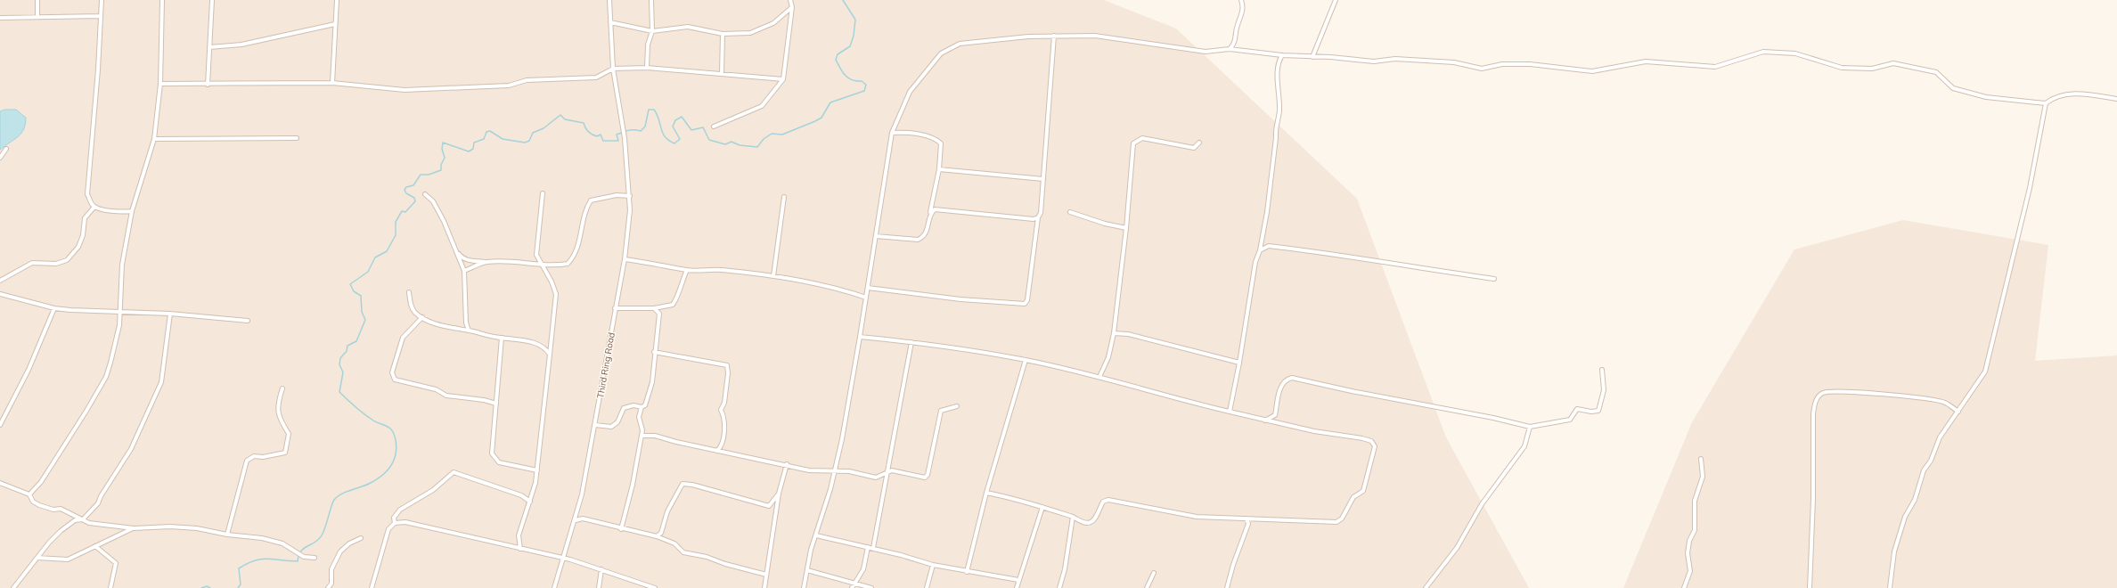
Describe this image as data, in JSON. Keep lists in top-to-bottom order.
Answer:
{
  "streets": {
    "street": ["Third Ring Road"]
  }
}
